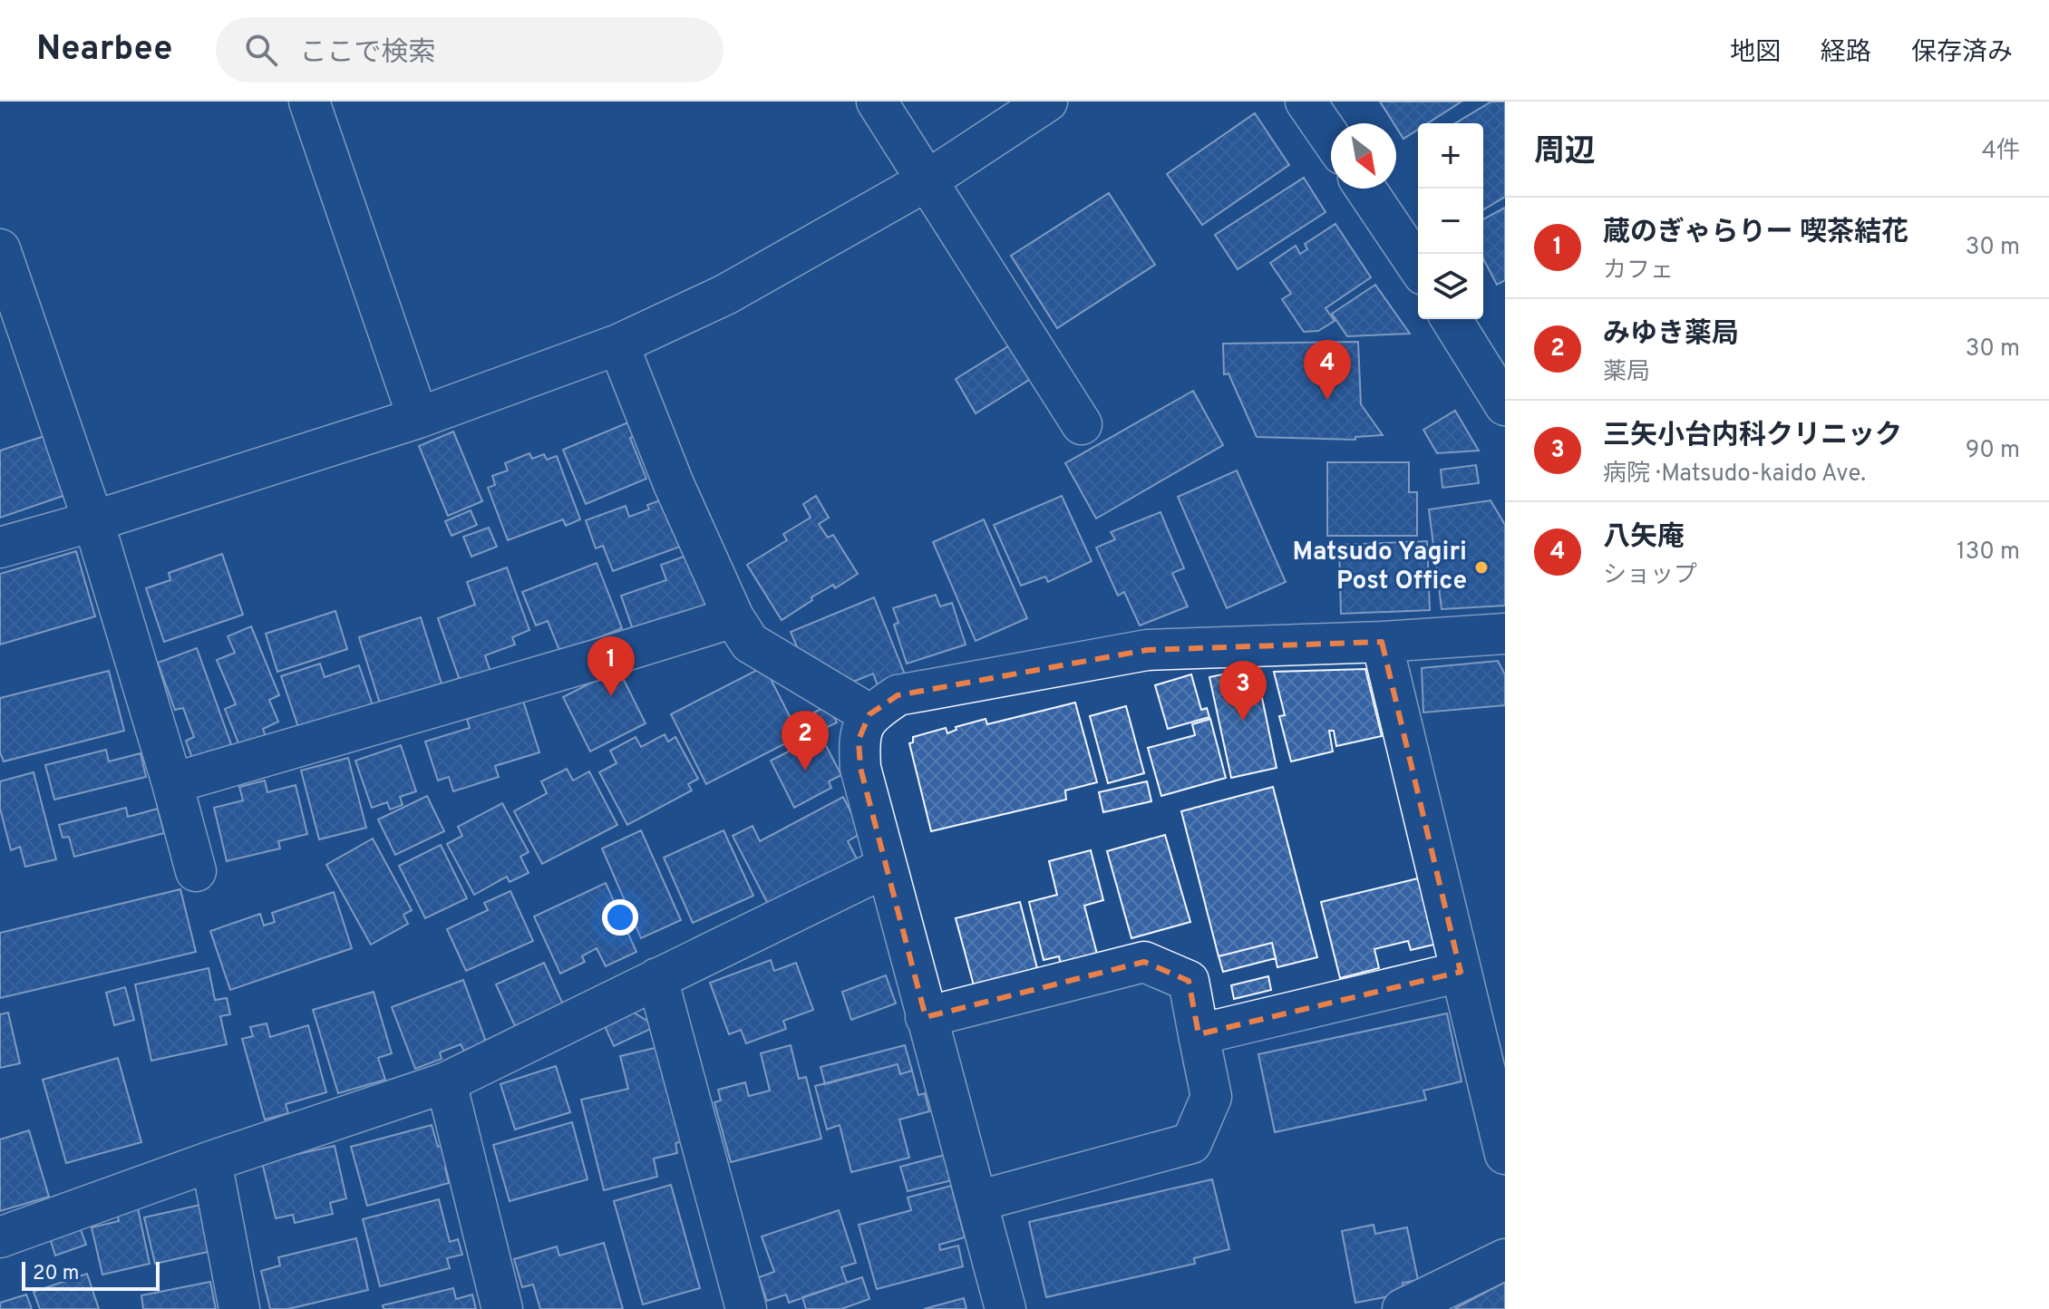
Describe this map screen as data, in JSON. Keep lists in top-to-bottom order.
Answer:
{
  "places": ["Matsudo Yagiri Post Office"],
  "scale_bar": "20 m",
  "north": "bottom right",
  "page": {
    "header": "Nearbee",
    "search": "ここで検索",
    "nav": ["地図", "経路", "保存済み"],
    "heading": ["周辺", "4件"],
    "map_buttons": ["+", "−"],
    "list": [
      {
        "mark": "1",
        "name": "蔵のぎゃらりー 喫茶結花",
        "note": "カフェ",
        "value": "30 m"
      },
      {
        "mark": "2",
        "name": "みゆき薬局",
        "note": "薬局",
        "value": "30 m"
      },
      {
        "mark": "3",
        "name": "三矢小台内科クリニック",
        "note": "病院 · Matsudo-kaido Ave.",
        "value": "90 m"
      },
      {
        "mark": "4",
        "name": "八矢庵",
        "note": "ショップ",
        "value": "130 m"
      }
    ],
    "pins": [
      "4",
      "1",
      "3",
      "2"
    ],
    "scale": "20 m"
  }
}
